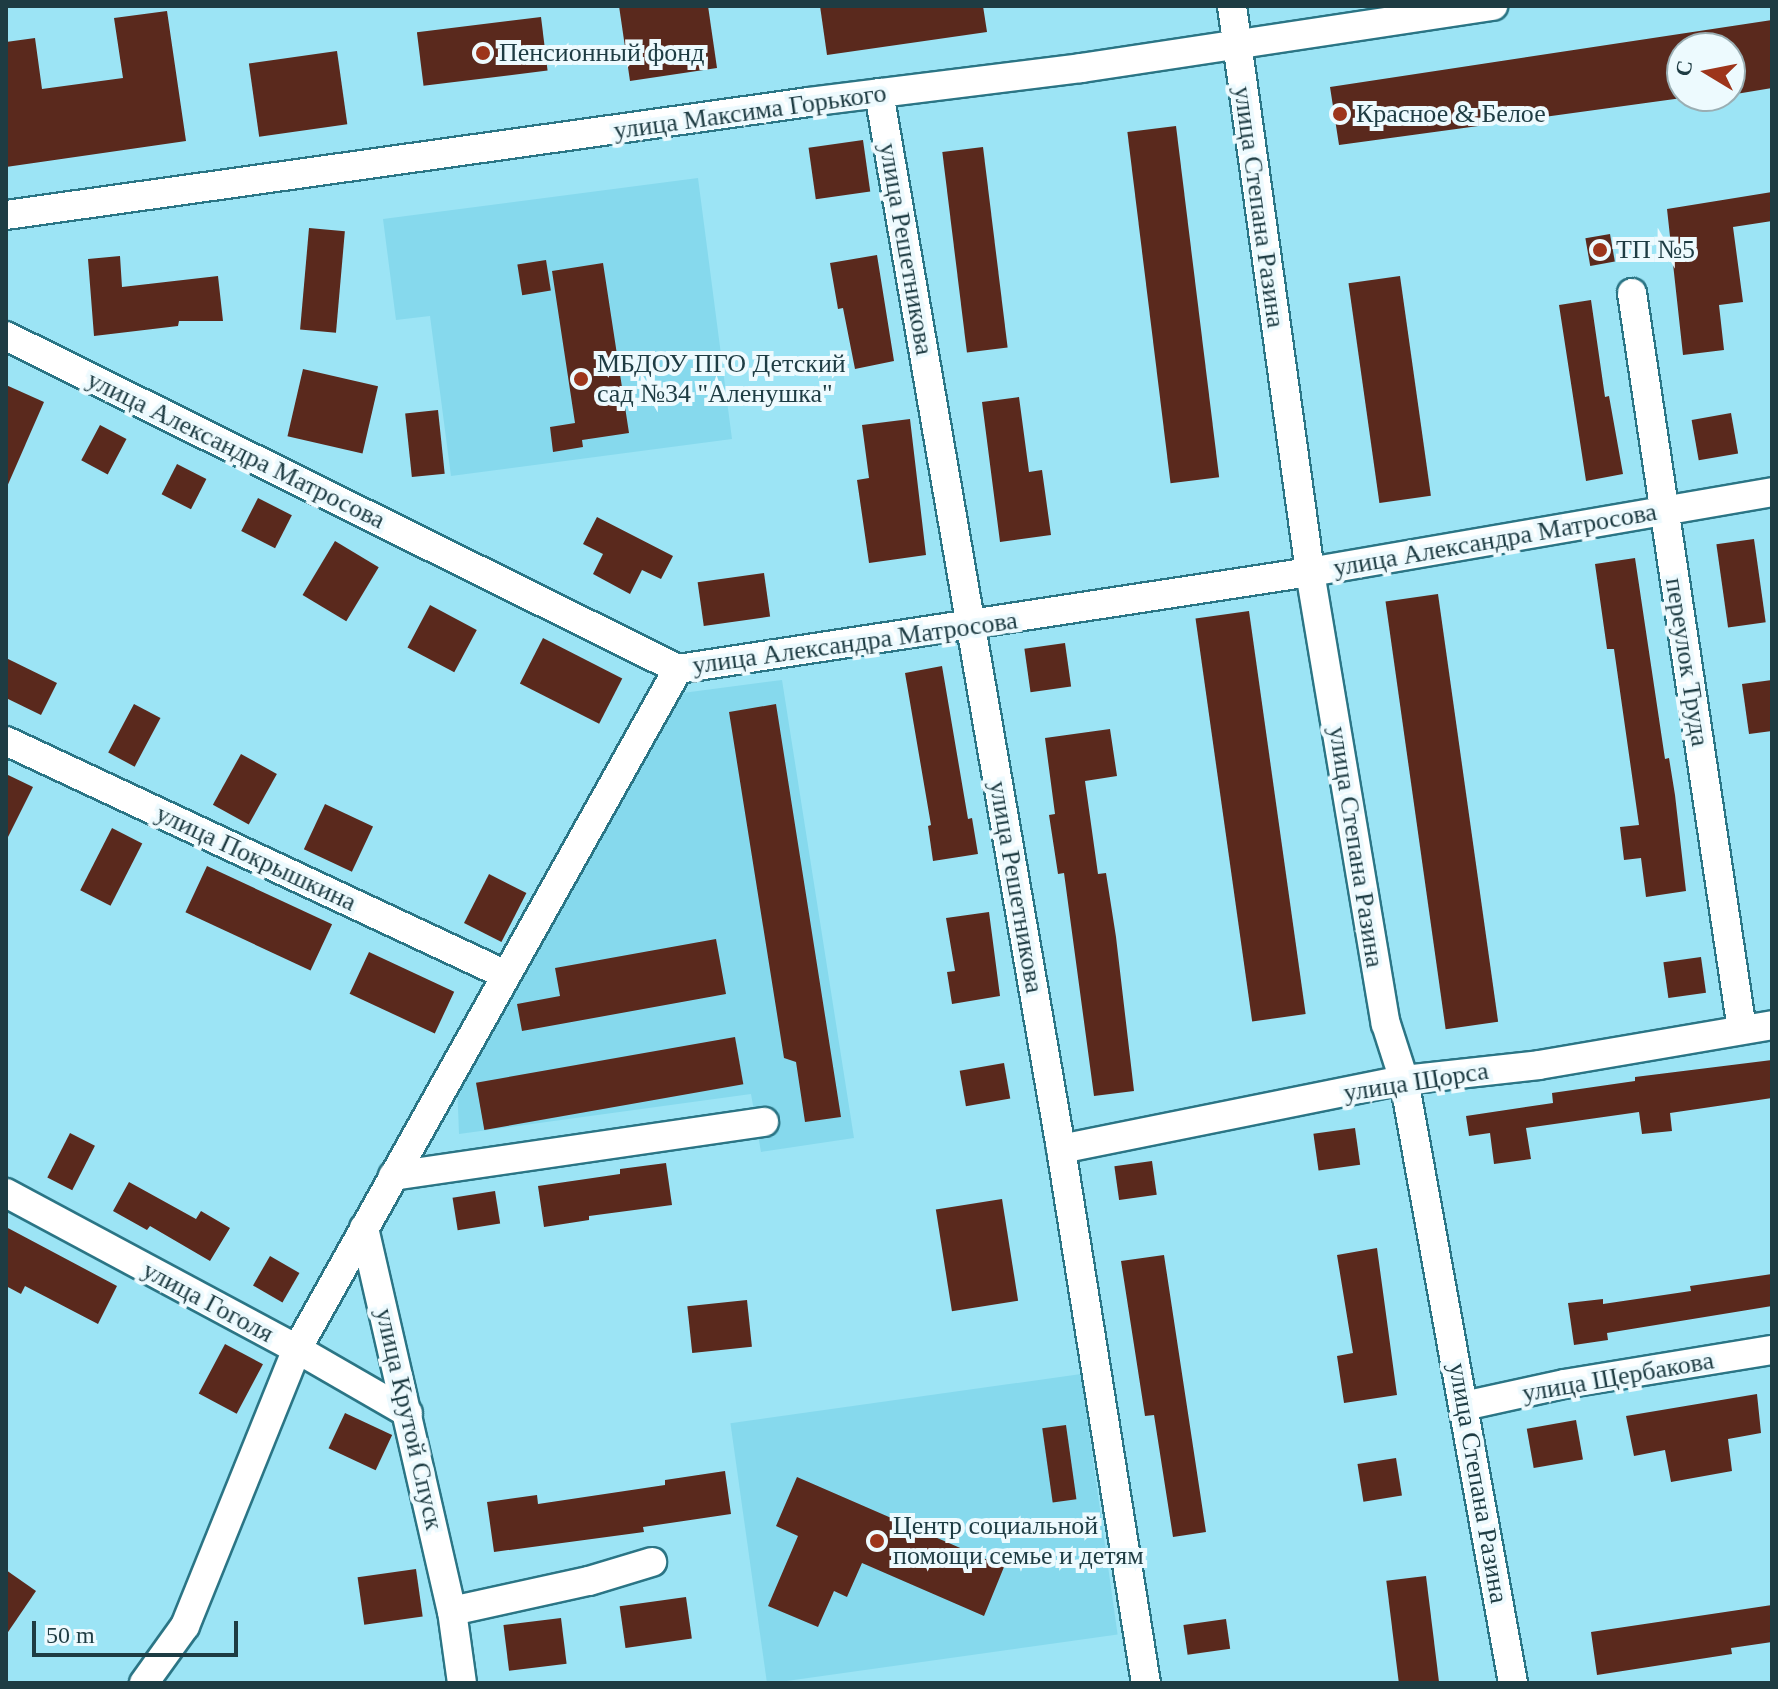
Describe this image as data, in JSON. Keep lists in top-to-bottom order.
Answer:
{
  "streets": {
    "street": [
      "улица Максима Горького",
      "улица Степана Разина",
      "улица Решетникова",
      "улица Александра Матросова",
      "переулок Труда",
      "улица Покрышкина",
      "улица Щорса",
      "улица Гоголя",
      "улица Щербакова",
      "улица Крутой Спуск"
    ]
  },
  "crossings": [
    ["улица Максима Горького", "улица Степана Разина"],
    ["улица Максима Горького", "улица Решетникова"],
    ["улица Степана Разина", "улица Александра Матросова"],
    ["улица Степана Разина", "улица Щорса"],
    ["улица Степана Разина", "улица Щербакова"],
    ["улица Решетникова", "улица Александра Матросова"],
    ["улица Решетникова", "улица Щорса"],
    ["улица Александра Матросова", "переулок Труда"],
    ["переулок Труда", "улица Щорса"],
    ["улица Гоголя", "улица Крутой Спуск"]
  ],
  "places": [
    "Пенсионный фонд",
    "Красное & Белое",
    "ТП №5",
    "МБДОУ ПГО Детский сад №34 \"Аленушка\"",
    "Центр социальной помощи семье и детям"
  ],
  "scale_bar": "50 m",
  "north": "left"
}
